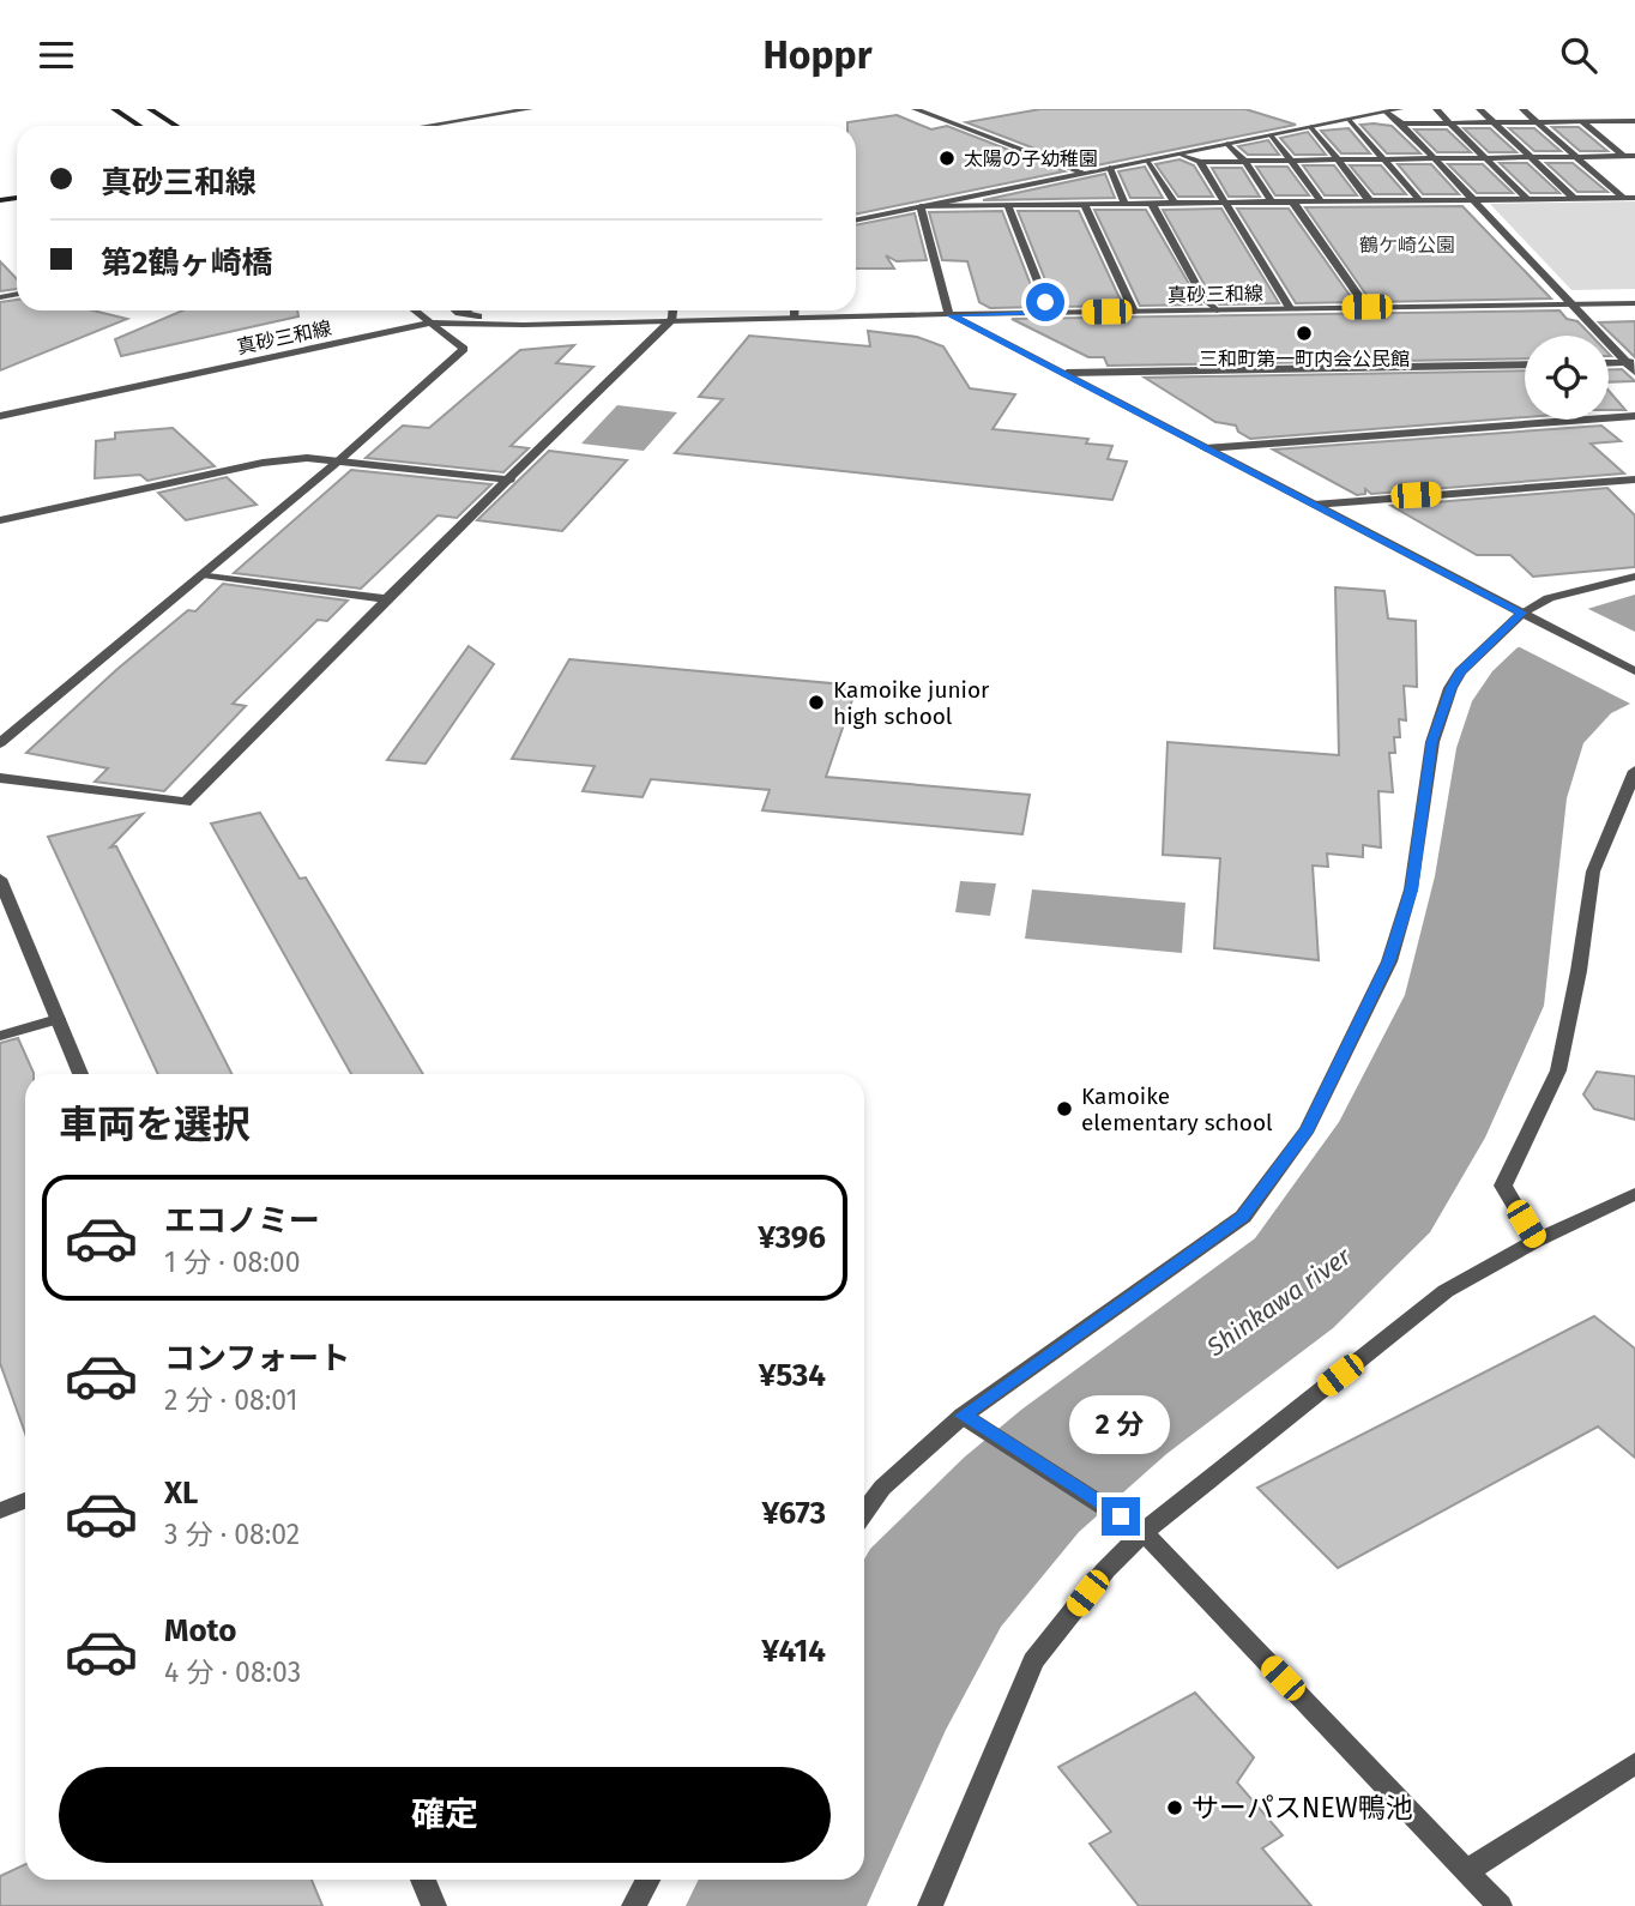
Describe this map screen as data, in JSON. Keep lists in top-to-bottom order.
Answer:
{
  "streets": {
    "street": ["真砂三和線"]
  },
  "water": ["Shinkawa river"],
  "parks": ["鶴ケ崎公園"],
  "places": [
    "太陽の子幼稚園",
    "三和町第一町内会公民館",
    "Kamoike junior high school",
    "Kamoike elementary school",
    "サーパスNEW鴨池"
  ],
  "page": {
    "header": "Hoppr",
    "banner": ["真砂三和線", "第2鶴ヶ崎橋"],
    "heading": "車両を選択",
    "list": [
      {
        "name": "エコノミー",
        "note": "1 分 · 08:00",
        "value": "¥396"
      },
      {
        "name": "コンフォート",
        "note": "2 分 · 08:01",
        "value": "¥534"
      },
      {
        "name": "XL",
        "note": "3 分 · 08:02",
        "value": "¥673"
      },
      {
        "name": "Moto",
        "note": "4 分 · 08:03",
        "value": "¥414"
      }
    ],
    "bubble": "2 分",
    "buttons": "確定"
  }
}
